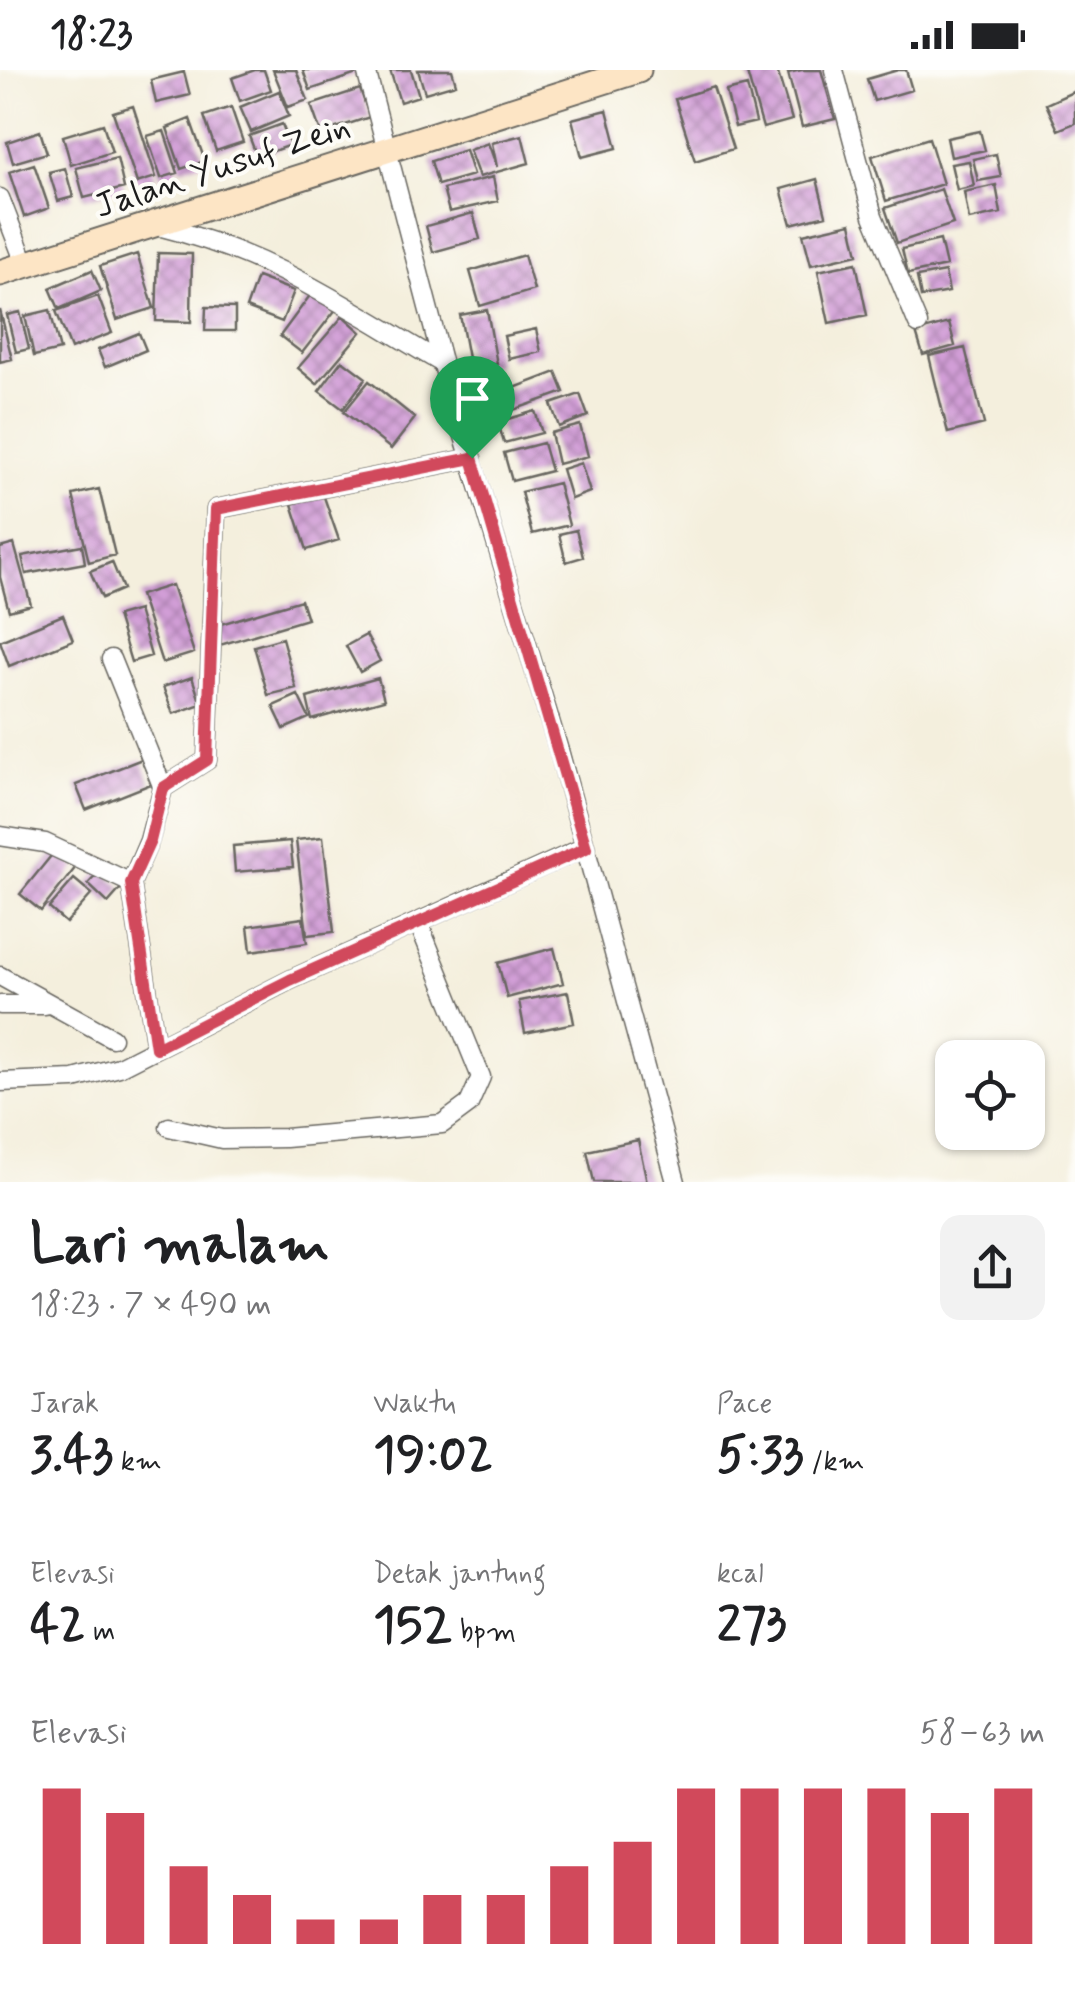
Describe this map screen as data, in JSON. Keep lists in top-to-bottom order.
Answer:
{
  "streets": {
    "street": ["Jalan Yusuf Zein"]
  },
  "page": {
    "status": "18:23",
    "heading": ["Lari malam", "18:23 · 7 × 490 m"],
    "stats": [
      ["Jarak", "3.43 km"],
      ["Waktu", "19:02"],
      ["Pace", "5:33 /km"],
      ["Elevasi", "42 m"],
      ["Detak jantung", "152 bpm"],
      ["kcal", "273"]
    ],
    "chart": ["Elevasi", "58–63 m"]
  }
}
